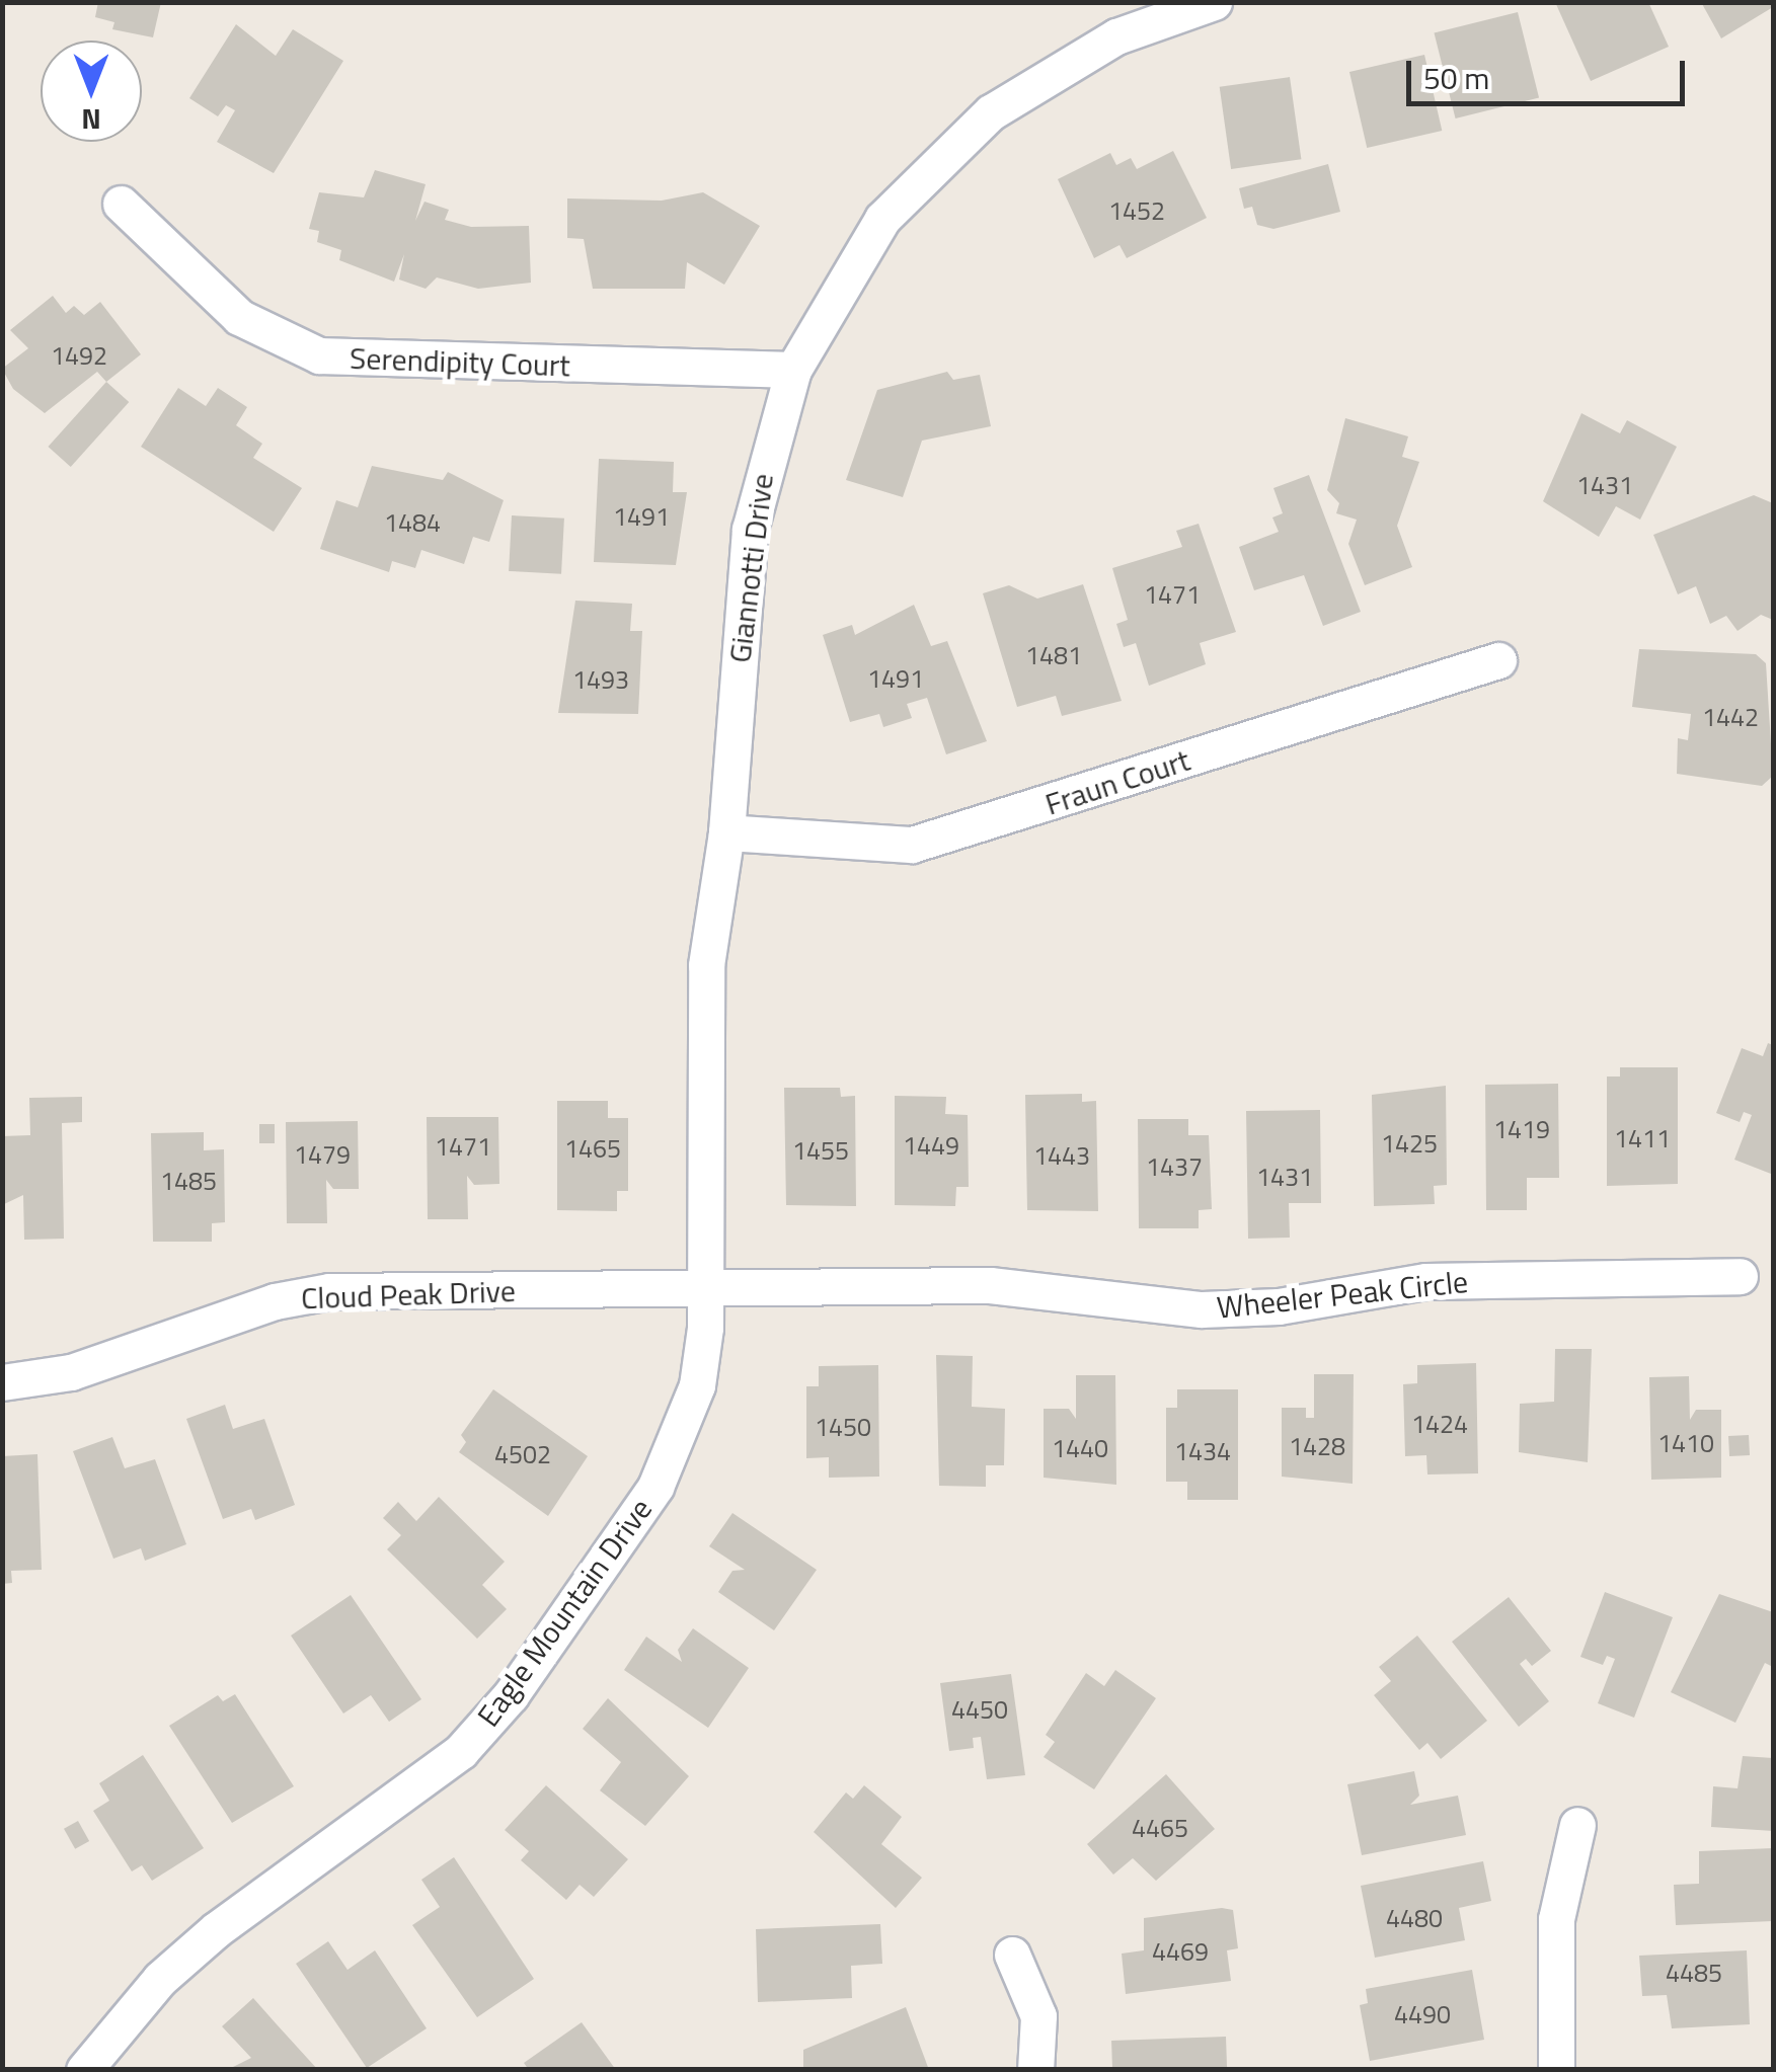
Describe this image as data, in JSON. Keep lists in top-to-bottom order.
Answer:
{
  "streets": {
    "street": [
      "Serendipity Court",
      "Giannotti Drive",
      "Fraun Court",
      "Cloud Peak Drive",
      "Wheeler Peak Circle",
      "Eagle Mountain Drive"
    ]
  },
  "crossings": [
    ["Serendipity Court", "Giannotti Drive"],
    ["Giannotti Drive", "Fraun Court"],
    ["Giannotti Drive", "Cloud Peak Drive"],
    ["Giannotti Drive", "Wheeler Peak Circle"],
    ["Giannotti Drive", "Eagle Mountain Drive"],
    ["Cloud Peak Drive", "Wheeler Peak Circle"],
    ["Cloud Peak Drive", "Eagle Mountain Drive"],
    ["Wheeler Peak Circle", "Eagle Mountain Drive"]
  ],
  "house_numbers": [
    "1452",
    "1492",
    "1431",
    "1491",
    "1484",
    "1471",
    "1481",
    "1491",
    "1493",
    "1442",
    "1419",
    "1411",
    "1425",
    "1449",
    "1471",
    "1465",
    "1455",
    "1479",
    "1443",
    "1437",
    "1431",
    "1485",
    "1424",
    "1450",
    "1410",
    "1428",
    "1440",
    "1434",
    "4502",
    "4450",
    "4465",
    "4480",
    "4469",
    "4485",
    "4490"
  ],
  "scale_bar": "50 m",
  "north": "bottom"
}
